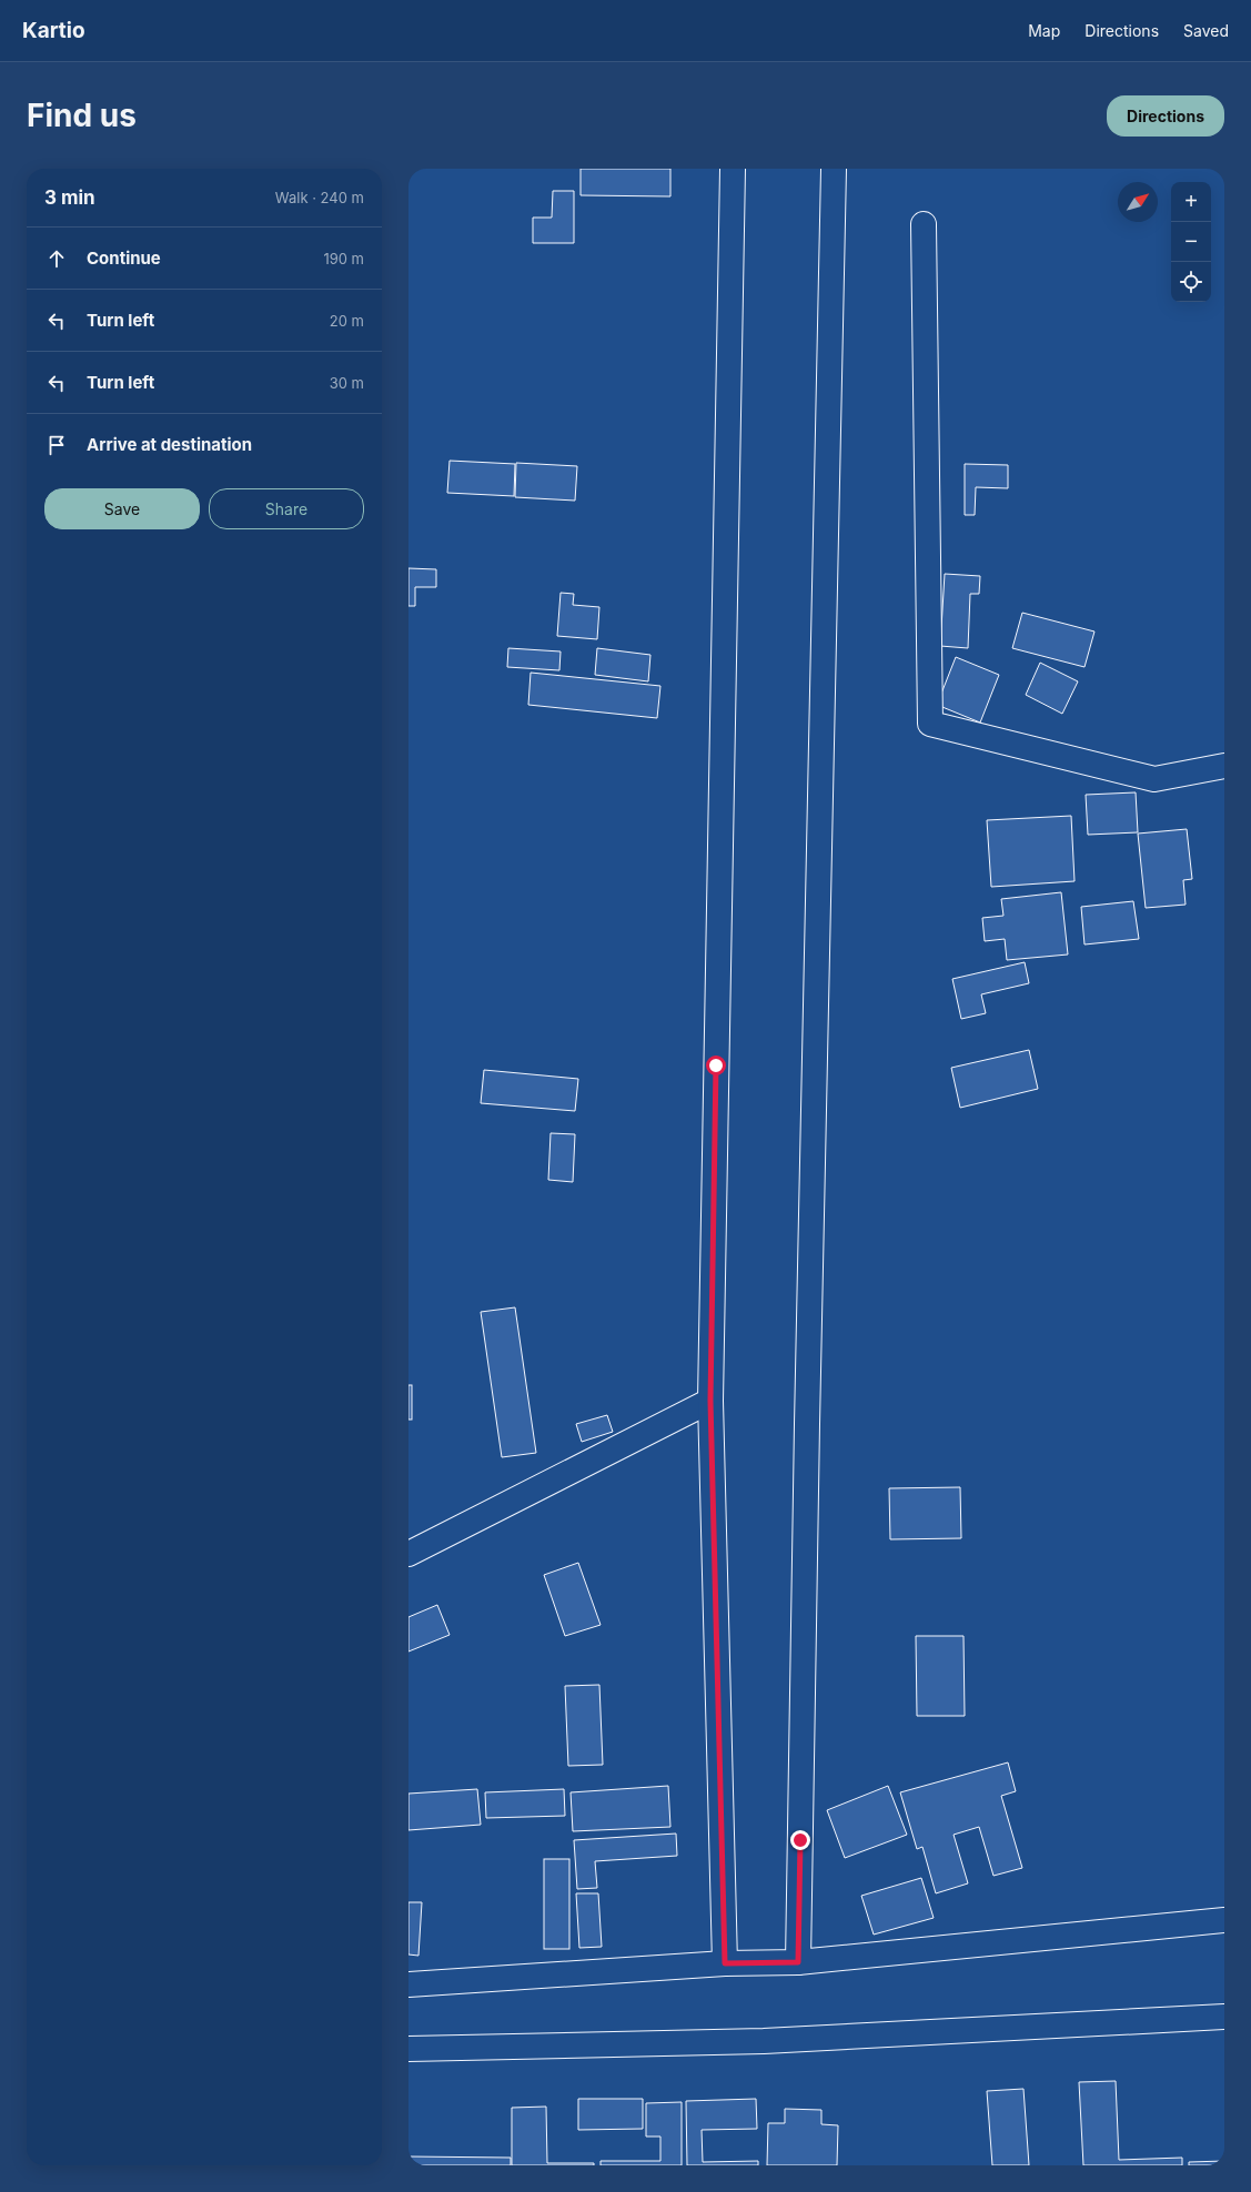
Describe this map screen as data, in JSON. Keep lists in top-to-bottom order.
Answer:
{
  "north": "top right",
  "page": {
    "header": "Kartio",
    "nav": ["Map", "Directions", "Saved"],
    "buttons": [
      "Directions",
      ["Save", "Share"]
    ],
    "title": "Find us",
    "heading": ["3 min", "Walk · 240 m"],
    "map_buttons": ["+", "−"],
    "list": [
      ["Continue", "190 m"],
      ["Turn left", "20 m"],
      ["Turn left", "30 m"],
      "Arrive at destination"
    ]
  }
}
